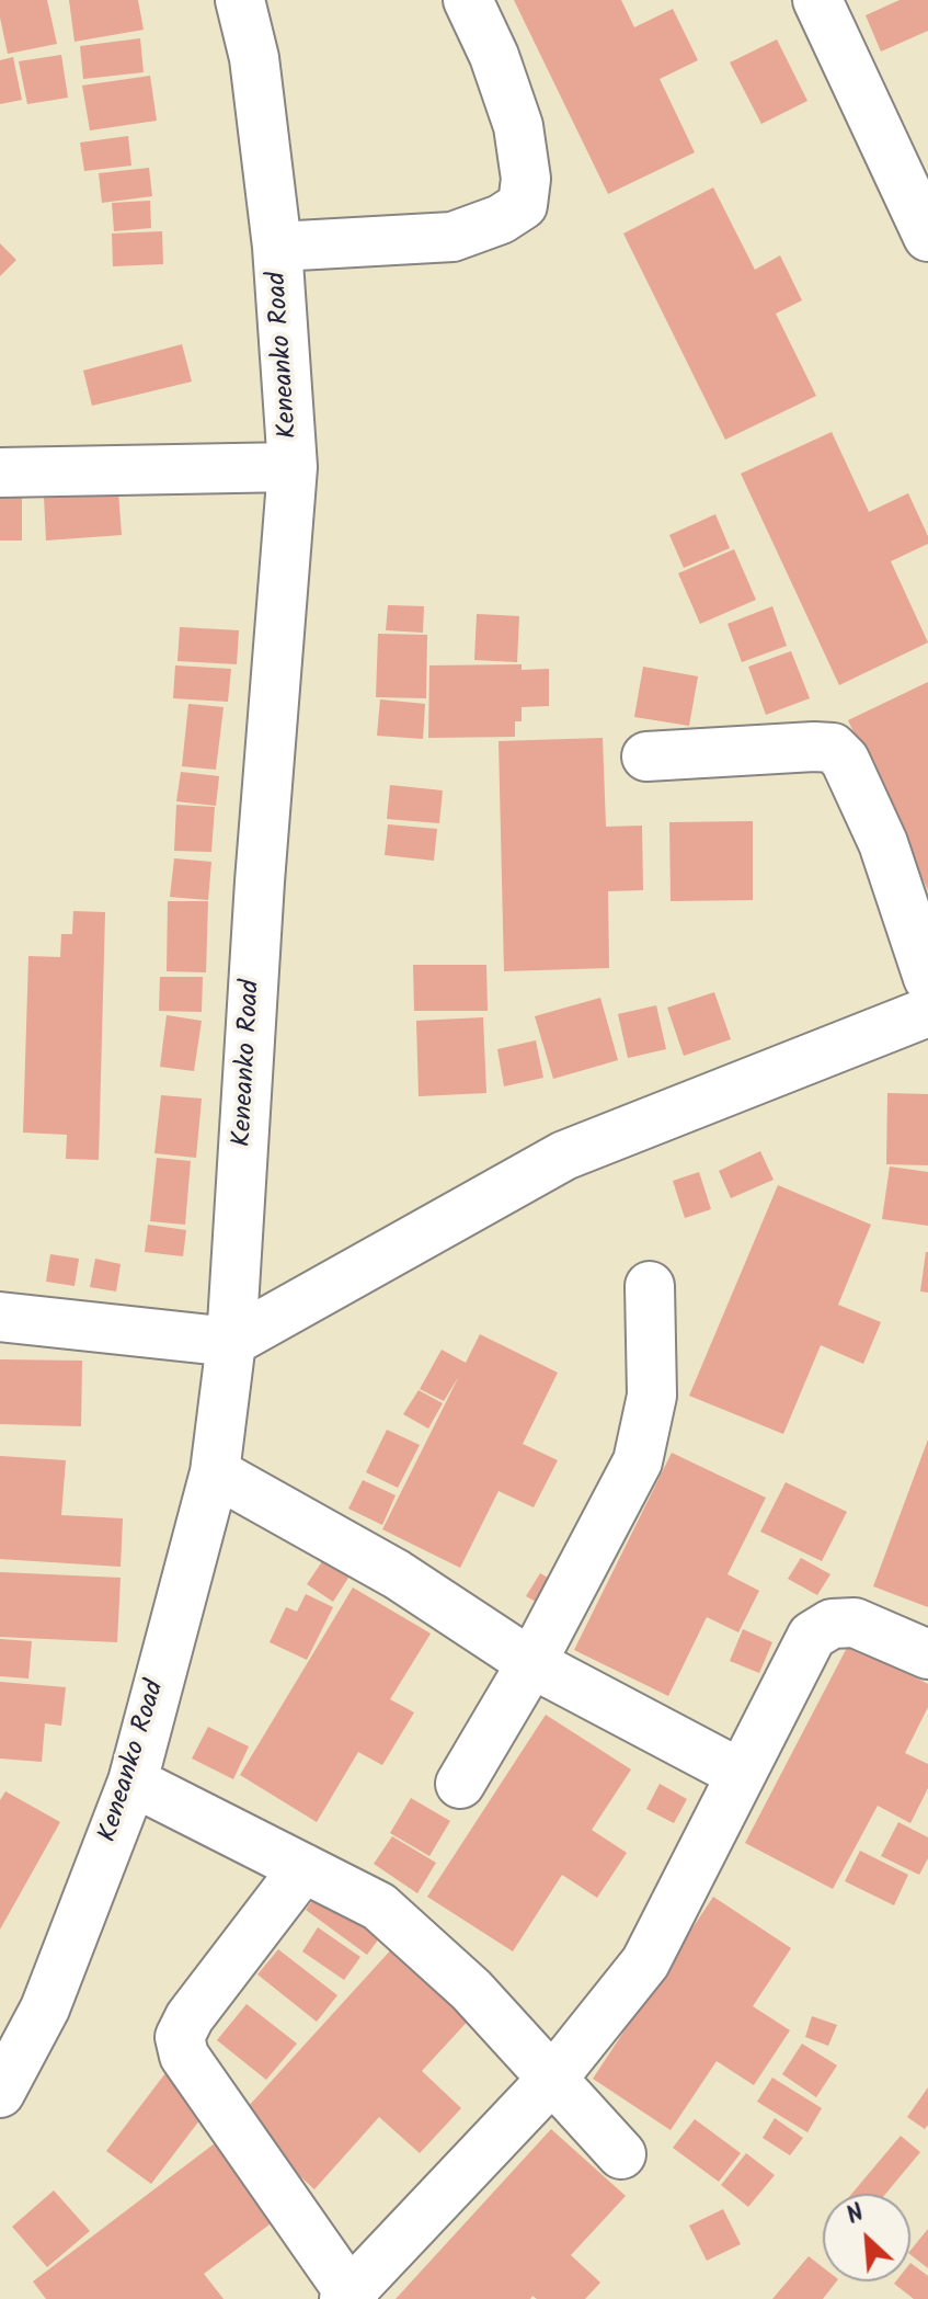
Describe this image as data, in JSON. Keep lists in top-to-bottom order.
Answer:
{
  "streets": {
    "street": ["Keneanko Road"]
  },
  "north": "top left"
}
